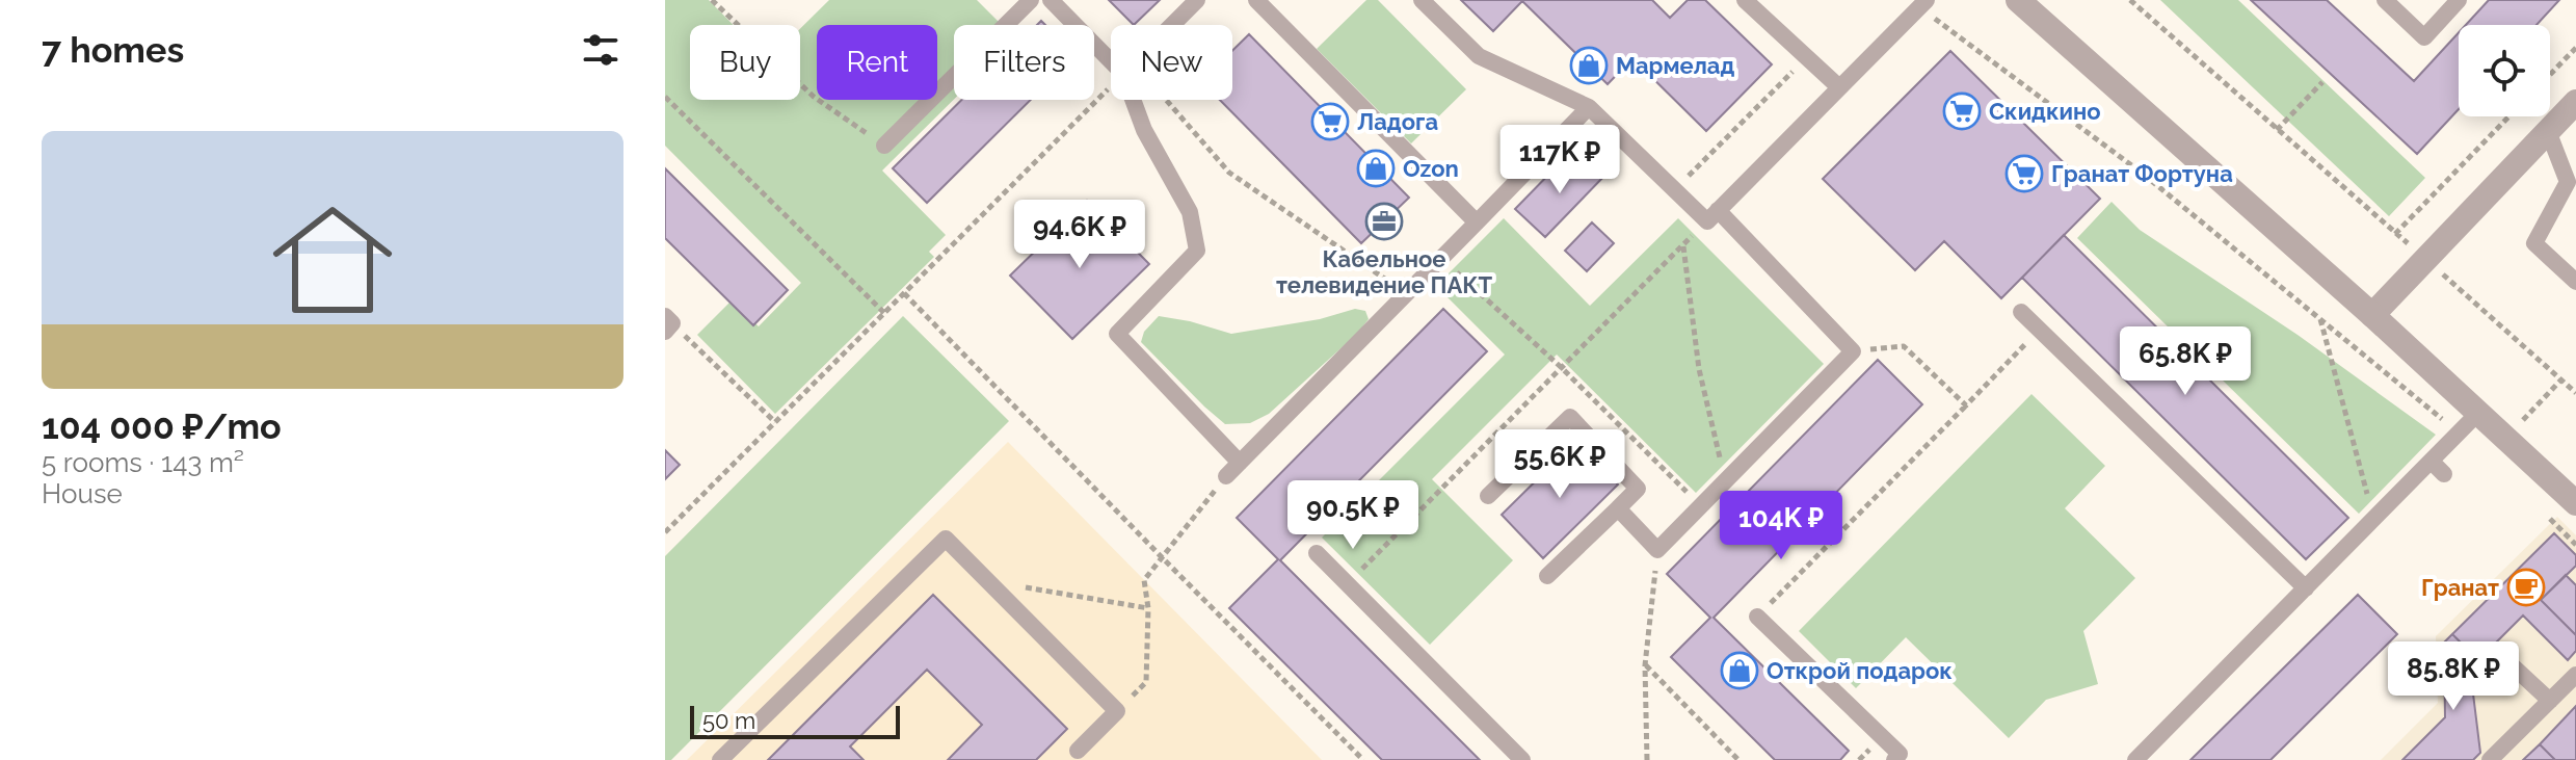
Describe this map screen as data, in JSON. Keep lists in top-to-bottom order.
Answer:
{
  "places": {
    "shop": ["Мармелад", "Ozon", "Открой подарок"],
    "supermarket": ["Скидкино", "Ладога", "Гранат Фортуна"],
    "office": ["Кабельное телевидение ПАКТ"],
    "cafe": ["Гранат"]
  },
  "scale_bar": "50 m",
  "page": {
    "heading": "7 homes",
    "chip": [
      "Buy",
      "Rent",
      "Filters",
      "New"
    ],
    "list": [
      {
        "name": "104 000 ₽/mo",
        "note": "5 rooms · 143 m² · House"
      }
    ],
    "price": [
      "117K ₽",
      "94.6K ₽",
      "65.8K ₽",
      "55.6K ₽",
      "90.5K ₽",
      "104K ₽",
      "85.8K ₽"
    ],
    "scale": "50 m"
  }
}
